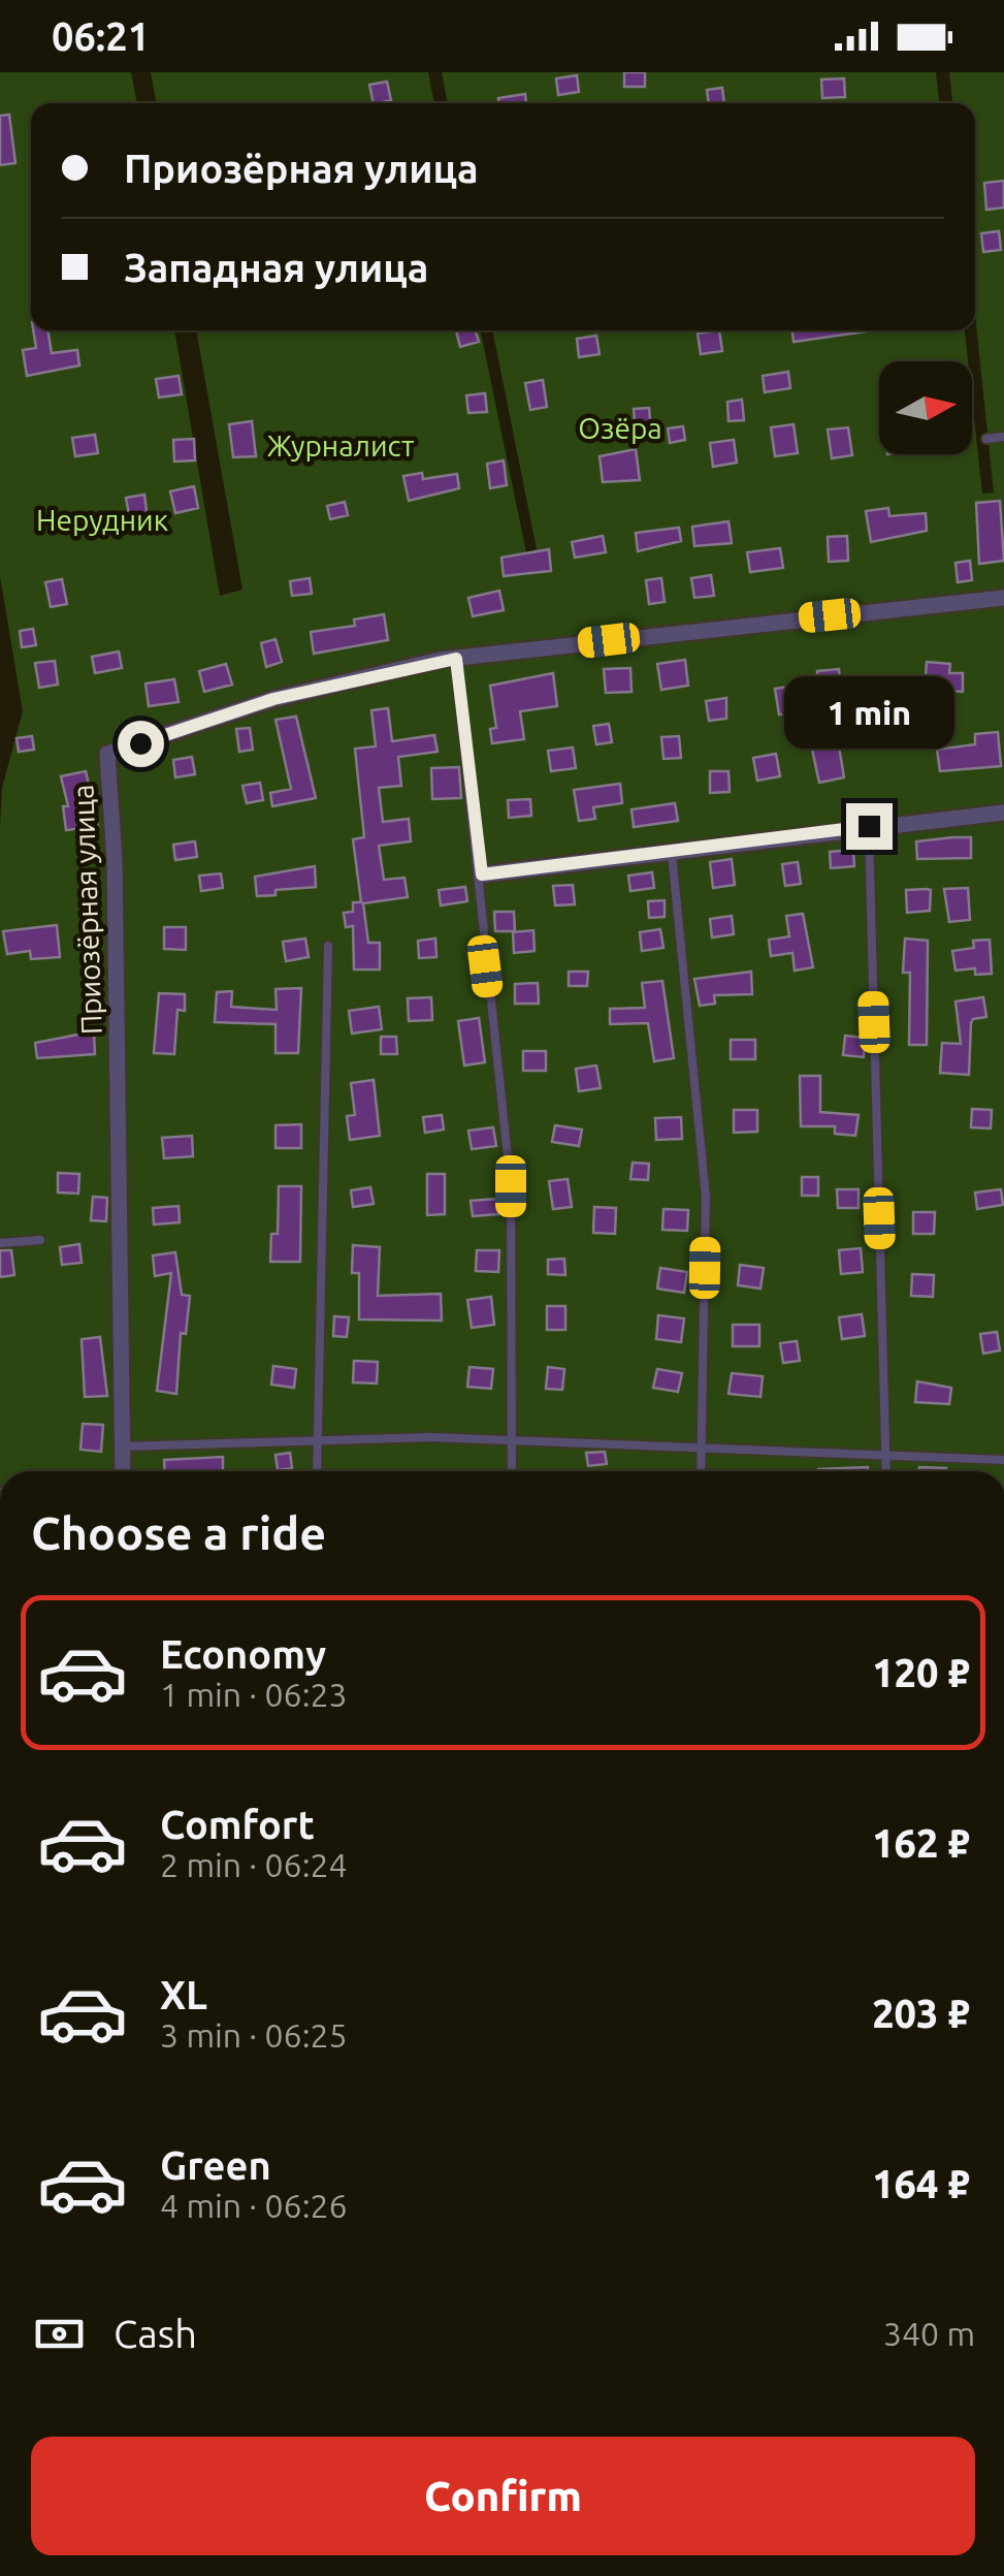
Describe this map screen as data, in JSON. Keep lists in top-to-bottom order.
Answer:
{
  "streets": {
    "street": ["Приозёрная улица"]
  },
  "parks": ["Озёра", "Журналист", "Нерудник"],
  "north": "right",
  "page": {
    "status": "06:21",
    "banner": ["Приозёрная улица", "Западная улица"],
    "bubble": "1 min",
    "heading": "Choose a ride",
    "list": [
      {
        "name": "Economy",
        "note": "1 min · 06:23",
        "value": "120 ₽"
      },
      {
        "name": "Comfort",
        "note": "2 min · 06:24",
        "value": "162 ₽"
      },
      {
        "name": "XL",
        "note": "3 min · 06:25",
        "value": "203 ₽"
      },
      {
        "name": "Green",
        "note": "4 min · 06:26",
        "value": "164 ₽"
      }
    ],
    "pay": ["Cash", "340 m"],
    "buttons": "Confirm"
  }
}
